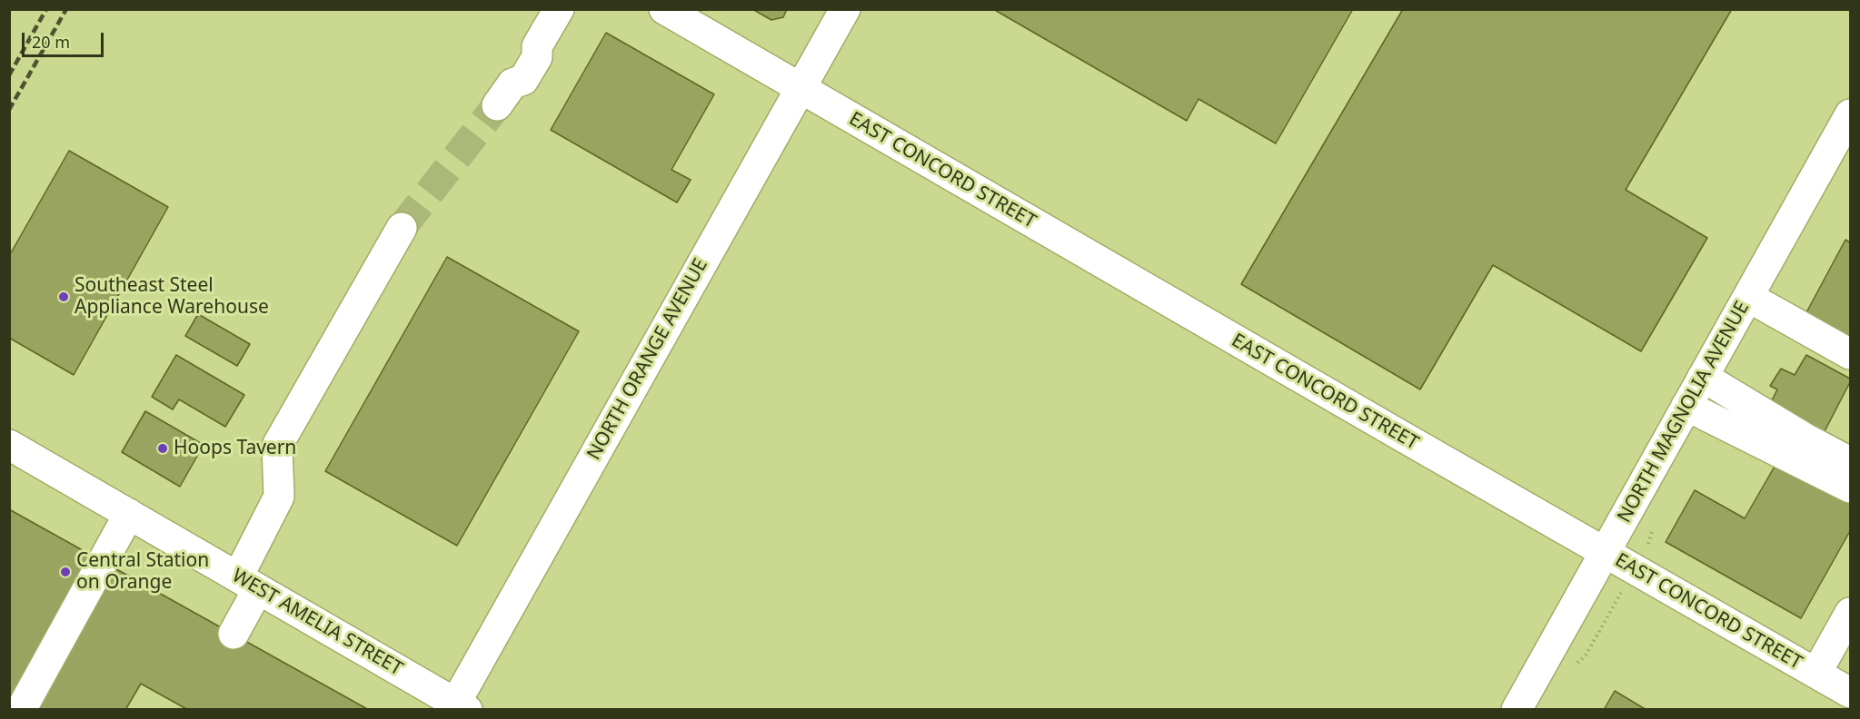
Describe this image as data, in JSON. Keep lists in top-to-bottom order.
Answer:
{
  "streets": {
    "street": [
      "EAST CONCORD STREET",
      "NORTH ORANGE AVENUE",
      "NORTH MAGNOLIA AVENUE",
      "WEST AMELIA STREET"
    ]
  },
  "crossings": [
    ["EAST CONCORD STREET", "NORTH ORANGE AVENUE"],
    ["EAST CONCORD STREET", "NORTH MAGNOLIA AVENUE"],
    ["NORTH ORANGE AVENUE", "WEST AMELIA STREET"]
  ],
  "places": ["Southeast Steel Appliance Warehouse", "Hoops Tavern", "Central Station on Orange"],
  "scale_bar": "20 m"
}
